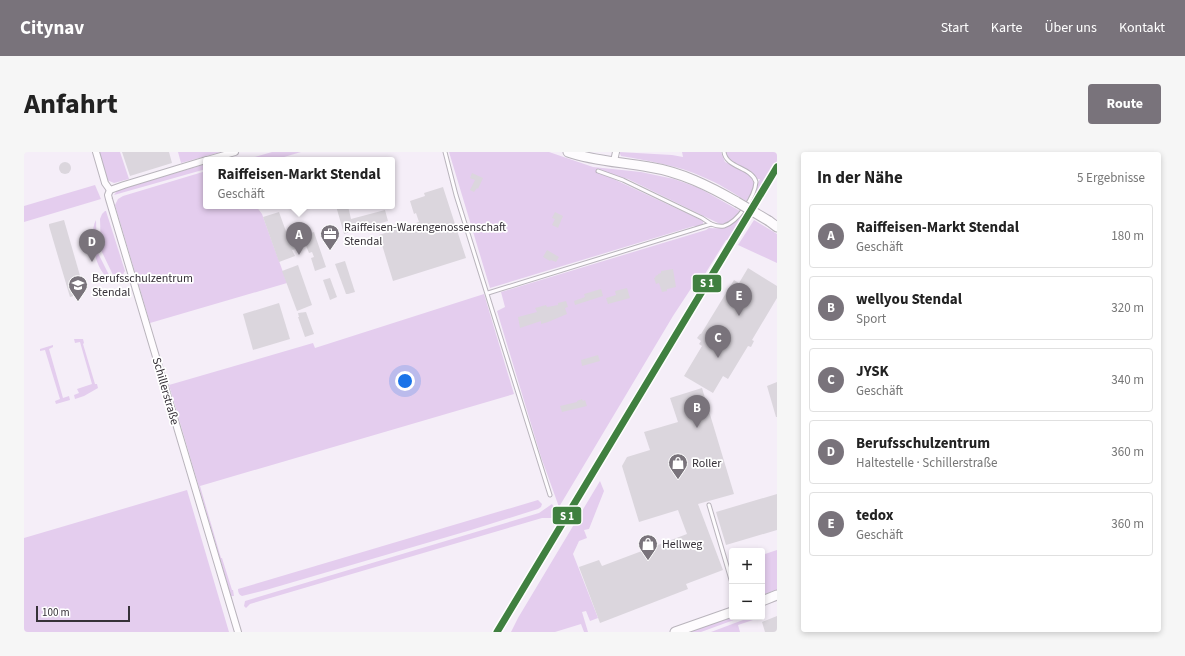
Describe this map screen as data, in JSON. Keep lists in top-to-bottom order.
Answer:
{
  "streets": {
    "street": ["Schillerstraße"]
  },
  "places": {
    "office": ["Raiffeisen-Warengenossenschaft Stendal"],
    "school or university": ["Berufsschulzentrum Stendal"],
    "shop": ["Roller", "Hellweg"]
  },
  "scale_bar": "100 m",
  "page": {
    "header": "Citynav",
    "nav": [
      "Start",
      "Karte",
      "Über uns",
      "Kontakt"
    ],
    "title": "Anfahrt",
    "buttons": "Route",
    "heading": ["In der Nähe", "5 Ergebnisse"],
    "popup": ["Raiffeisen-Markt Stendal", "Geschäft"],
    "list": [
      {
        "mark": "A",
        "name": "Raiffeisen-Markt Stendal",
        "note": "Geschäft",
        "value": "180 m"
      },
      {
        "mark": "B",
        "name": "wellyou Stendal",
        "note": "Sport",
        "value": "320 m"
      },
      {
        "mark": "C",
        "name": "JYSK",
        "note": "Geschäft",
        "value": "340 m"
      },
      {
        "mark": "D",
        "name": "Berufsschulzentrum",
        "note": "Haltestelle · Schillerstraße",
        "value": "360 m"
      },
      {
        "mark": "E",
        "name": "tedox",
        "note": "Geschäft",
        "value": "360 m"
      }
    ],
    "pins": [
      "A",
      "D",
      "E",
      "C",
      "B"
    ],
    "map_buttons": ["+", "−"],
    "scale": "100 m"
  }
}
